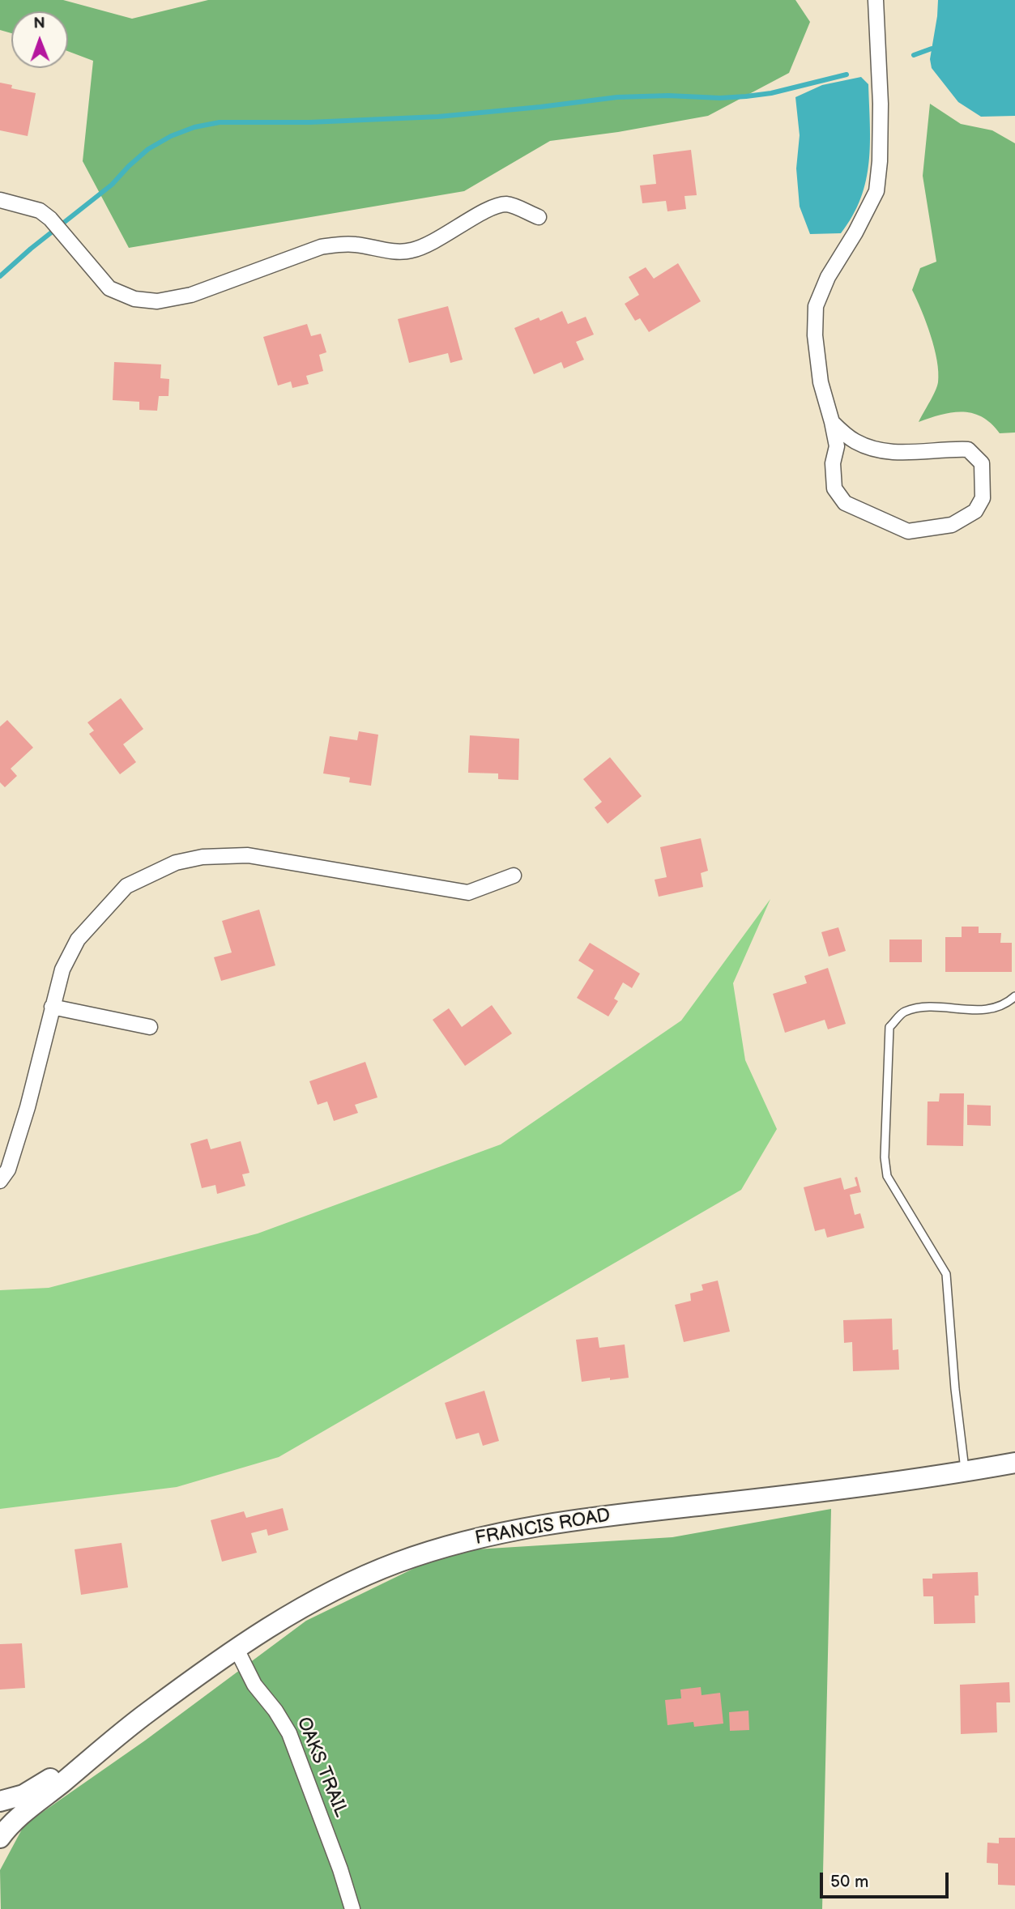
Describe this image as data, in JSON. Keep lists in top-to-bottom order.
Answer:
{
  "streets": {
    "street": ["FRANCIS ROAD", "OAKS TRAIL"]
  },
  "crossings": [
    ["FRANCIS ROAD", "OAKS TRAIL"]
  ],
  "scale_bar": "50 m",
  "north": "top"
}
